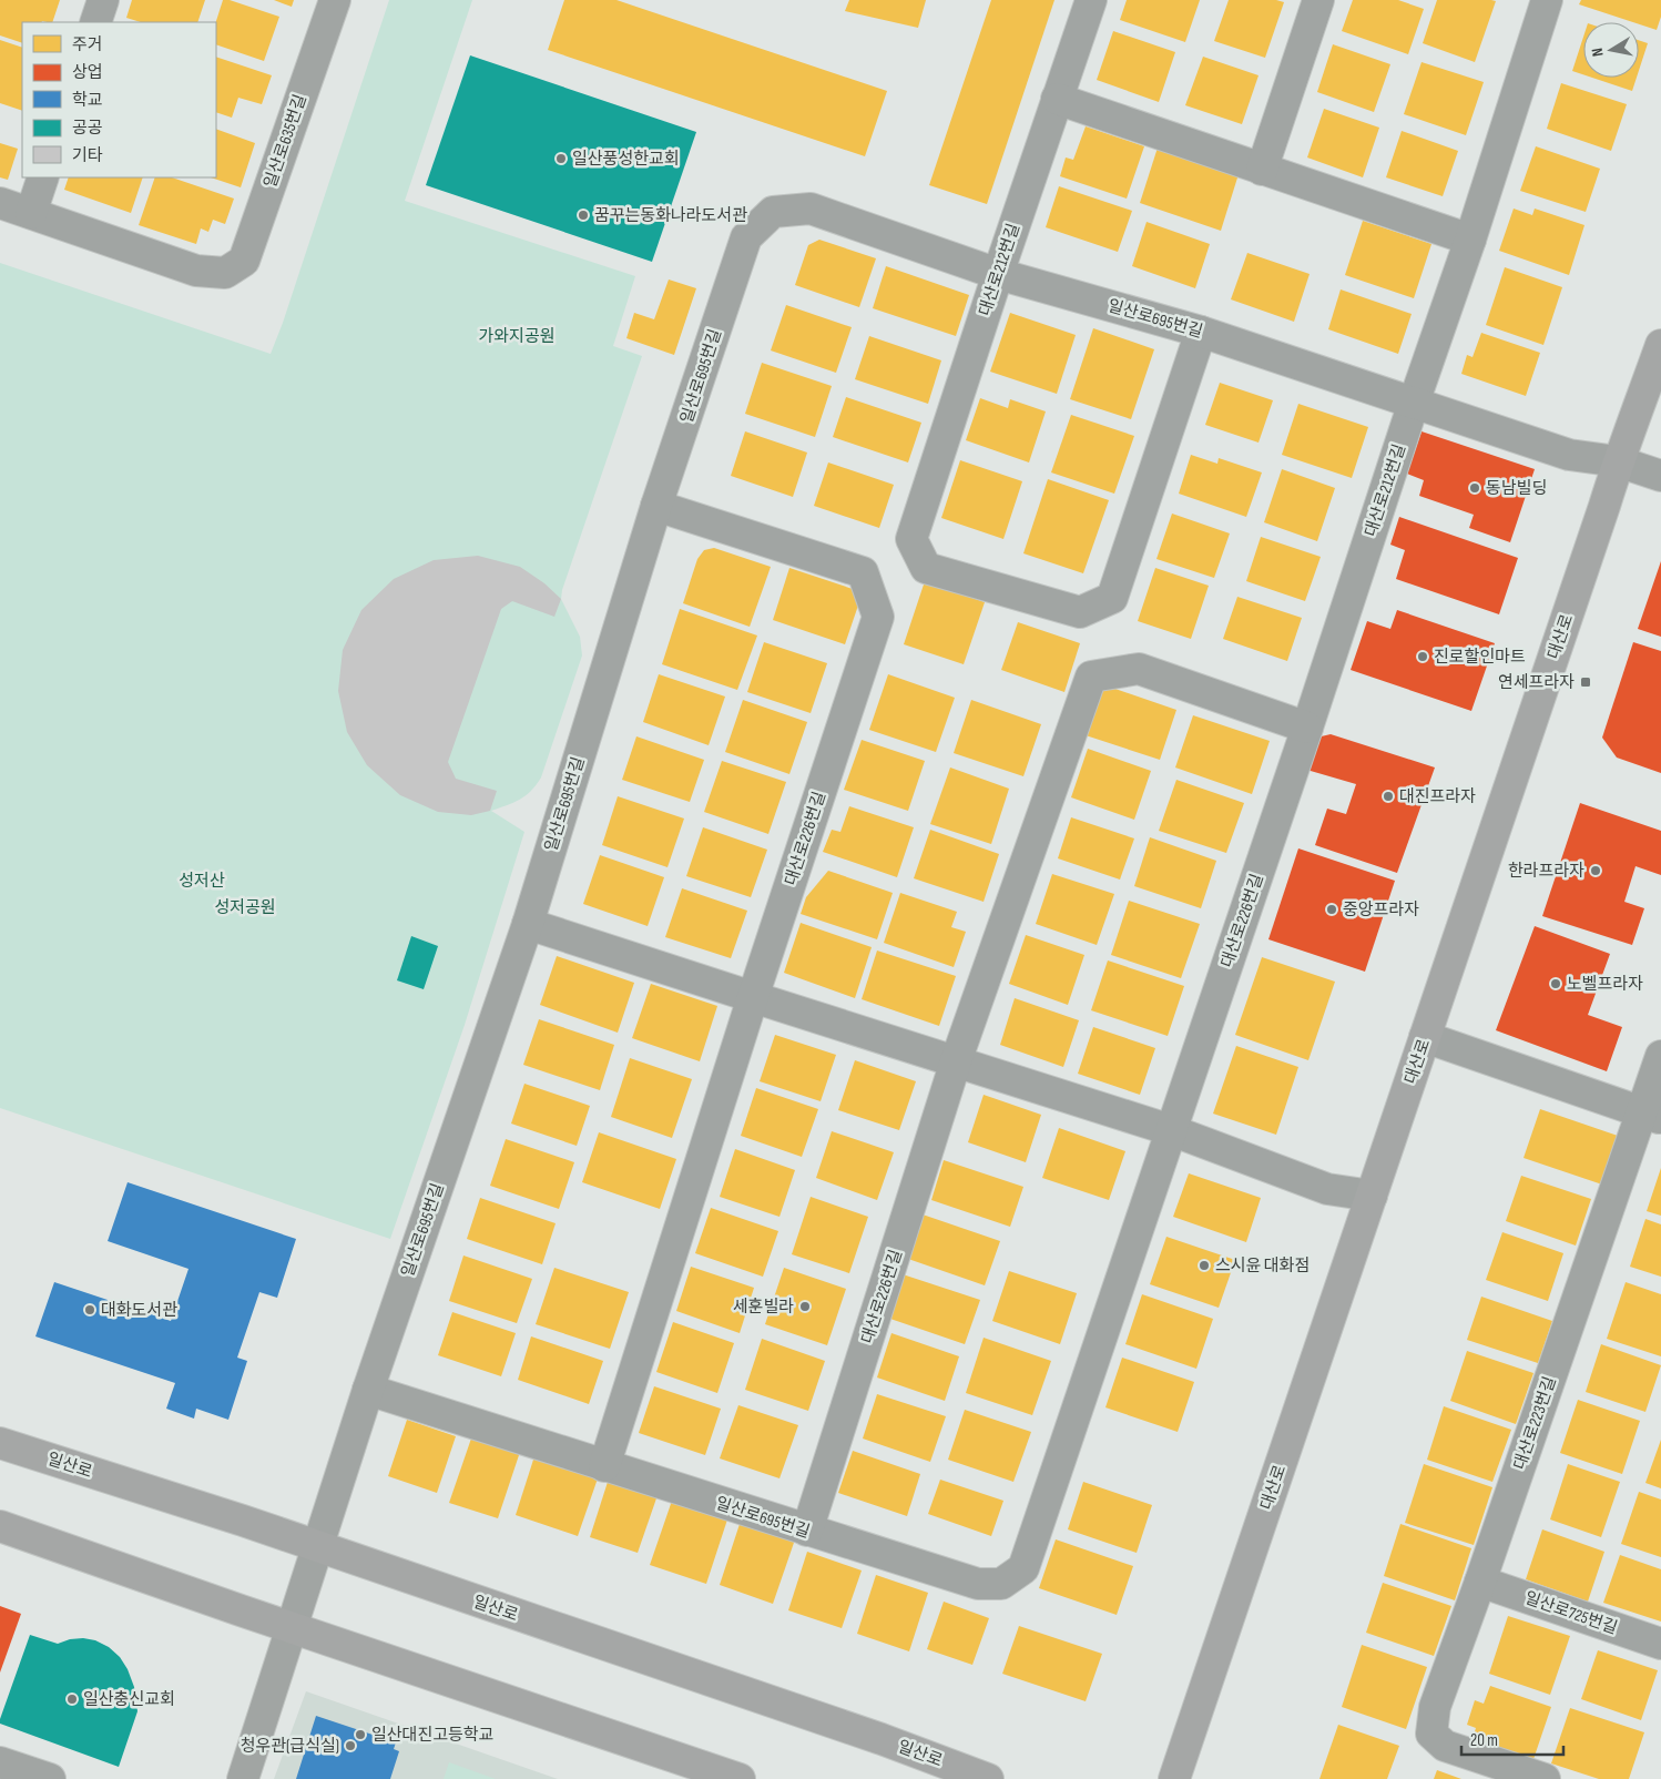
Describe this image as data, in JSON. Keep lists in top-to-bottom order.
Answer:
{
  "streets": {
    "main road": ["대산로", "일산로"],
    "street": [
      "일산로635번길",
      "대산로212번길",
      "일산로695번길",
      "대산로226번길",
      "대산로223번길",
      "일산로725번길"
    ]
  },
  "crossings": [
    ["대산로212번길", "일산로695번길"],
    ["대산로212번길", "대산로226번길"],
    ["일산로695번길", "대산로"],
    ["일산로695번길", "대산로226번길"],
    ["일산로695번길", "일산로"],
    ["대산로223번길", "일산로725번길"]
  ],
  "parks": ["가와지공원", "성저산", "성저공원"],
  "places": {
    "other": [
      "일산풍성한교회",
      "꿈꾸는동화나라도서관",
      "동남빌딩",
      "진로할인마트",
      "대진프라자",
      "한라프라자",
      "중앙프라자",
      "노벨프라자",
      "스시윤 대화점",
      "세훈빌라",
      "대화도서관",
      "일산충신교회",
      "일산대진고등학교",
      "청우관(급식실)"
    ],
    "transit": ["연세프라자"]
  },
  "legend": [
    "주거",
    "상업",
    "학교",
    "공공",
    "기타"
  ],
  "scale_bar": "20 m",
  "north": "left"
}
